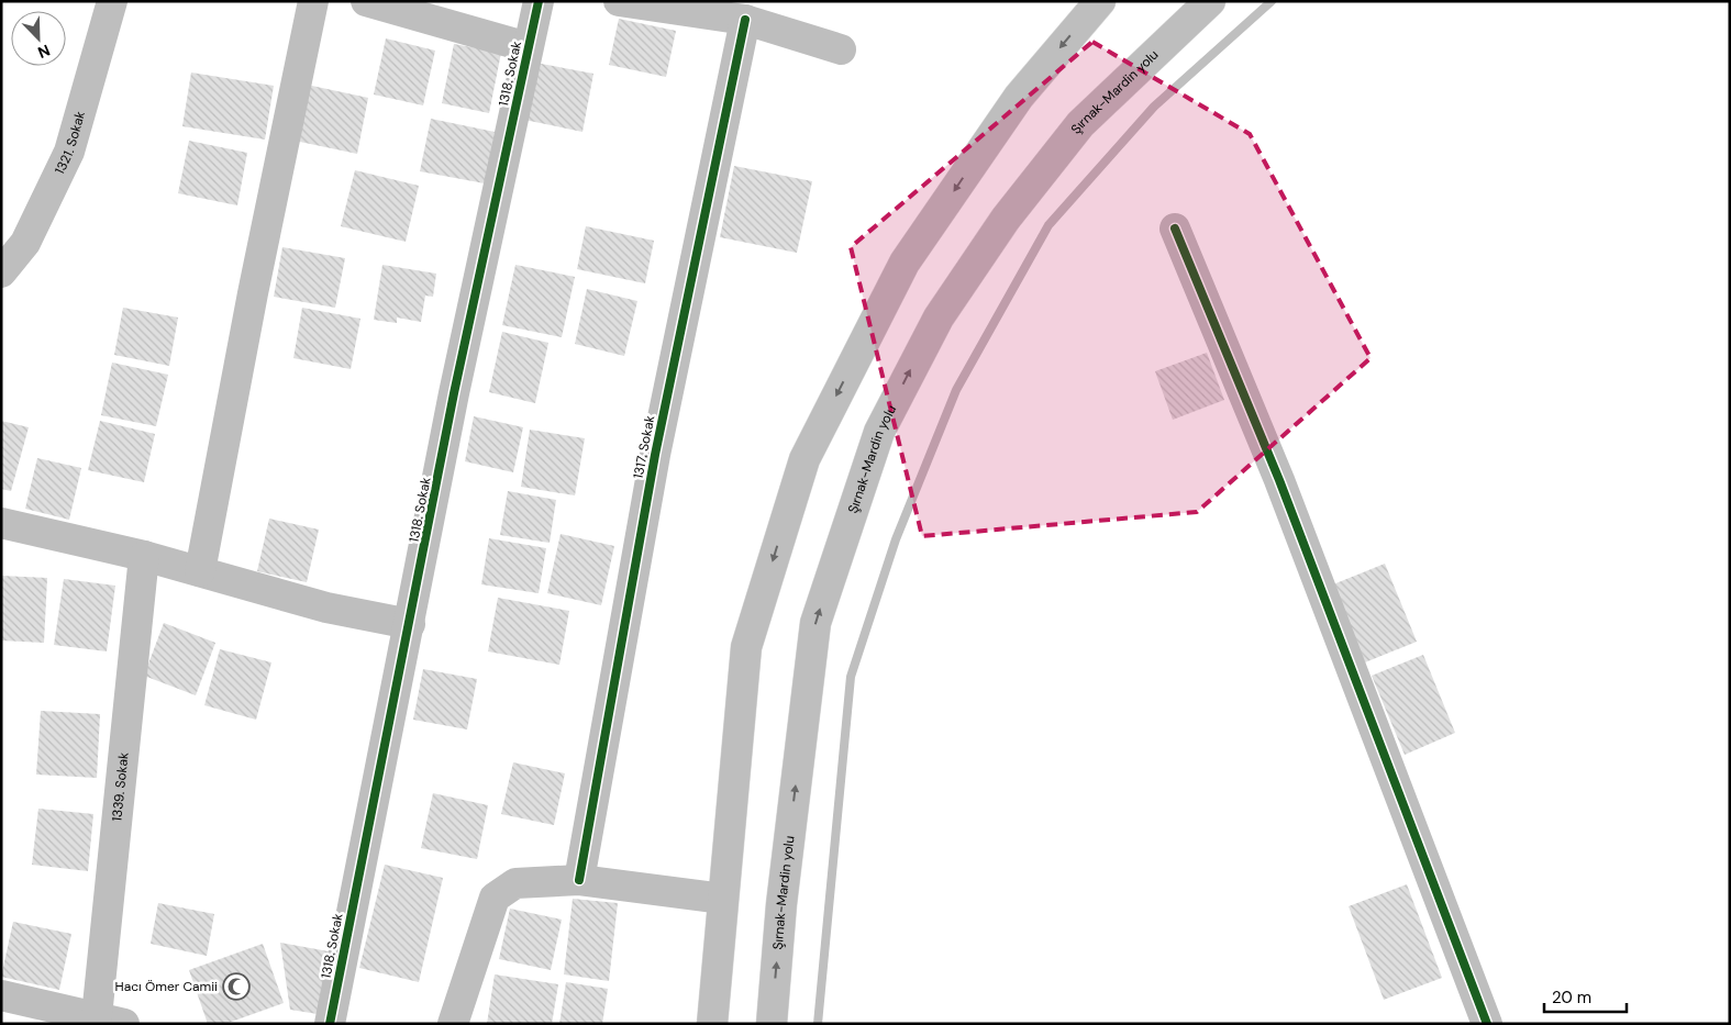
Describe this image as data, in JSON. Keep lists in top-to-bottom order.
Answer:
{
  "streets": {
    "main road": [
      "1318. Sokak",
      "Şırnak-Mardin yolu",
      "1321. Sokak",
      "1317. Sokak",
      "1339. Sokak"
    ]
  },
  "places": {
    "mosque": ["Hacı Ömer Camii"]
  },
  "scale_bar": "20 m",
  "north": "bottom right"
}
